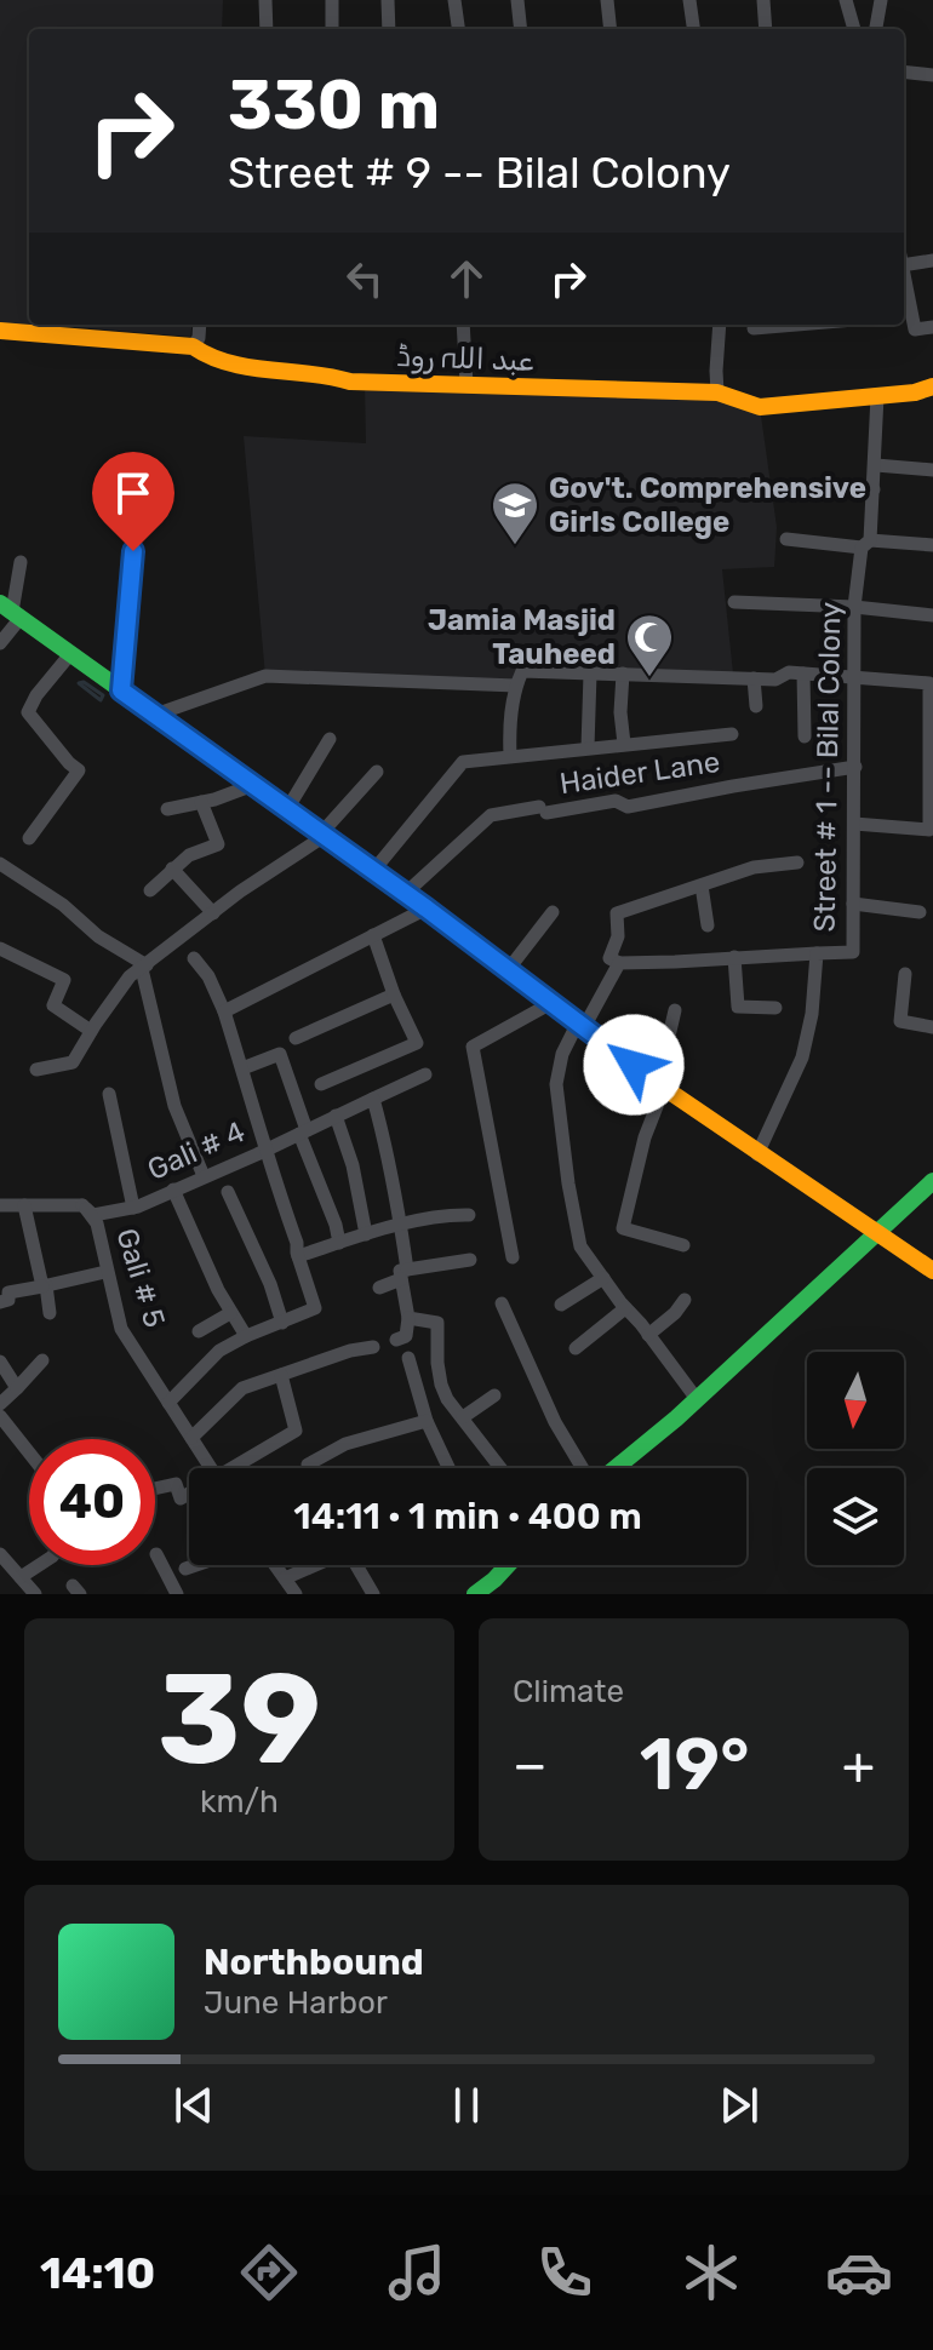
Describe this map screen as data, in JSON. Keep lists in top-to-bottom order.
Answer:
{
  "streets": {
    "street": [
      "عبد اللہ روڈ",
      "Street # 1 -- Bilal Colony",
      "Haider Lane",
      "Gali # 4",
      "Gali # 5"
    ]
  },
  "crossings": [
    ["عبد اللہ روڈ", "Street # 1 -- Bilal Colony"],
    ["Street # 1 -- Bilal Colony", "Haider Lane"],
    ["Gali # 4", "Gali # 5"]
  ],
  "places": {
    "school or university": ["Gov't. Comprehensive Girls College"],
    "mosque": ["Jamia Masjid Tauheed"]
  },
  "north": "bottom",
  "page": {
    "turn": ["330 m", "Street # 9 -- Bilal Colony"],
    "limit": "40",
    "trip": "14:11 · 1 min · 400 m",
    "tile": [
      ["39", "km/h"],
      "Climate"
    ],
    "heat": ["−", "19°", "+"],
    "song": ["Northbound", "June Harbor"],
    "tabs": "14:10"
  }
}
